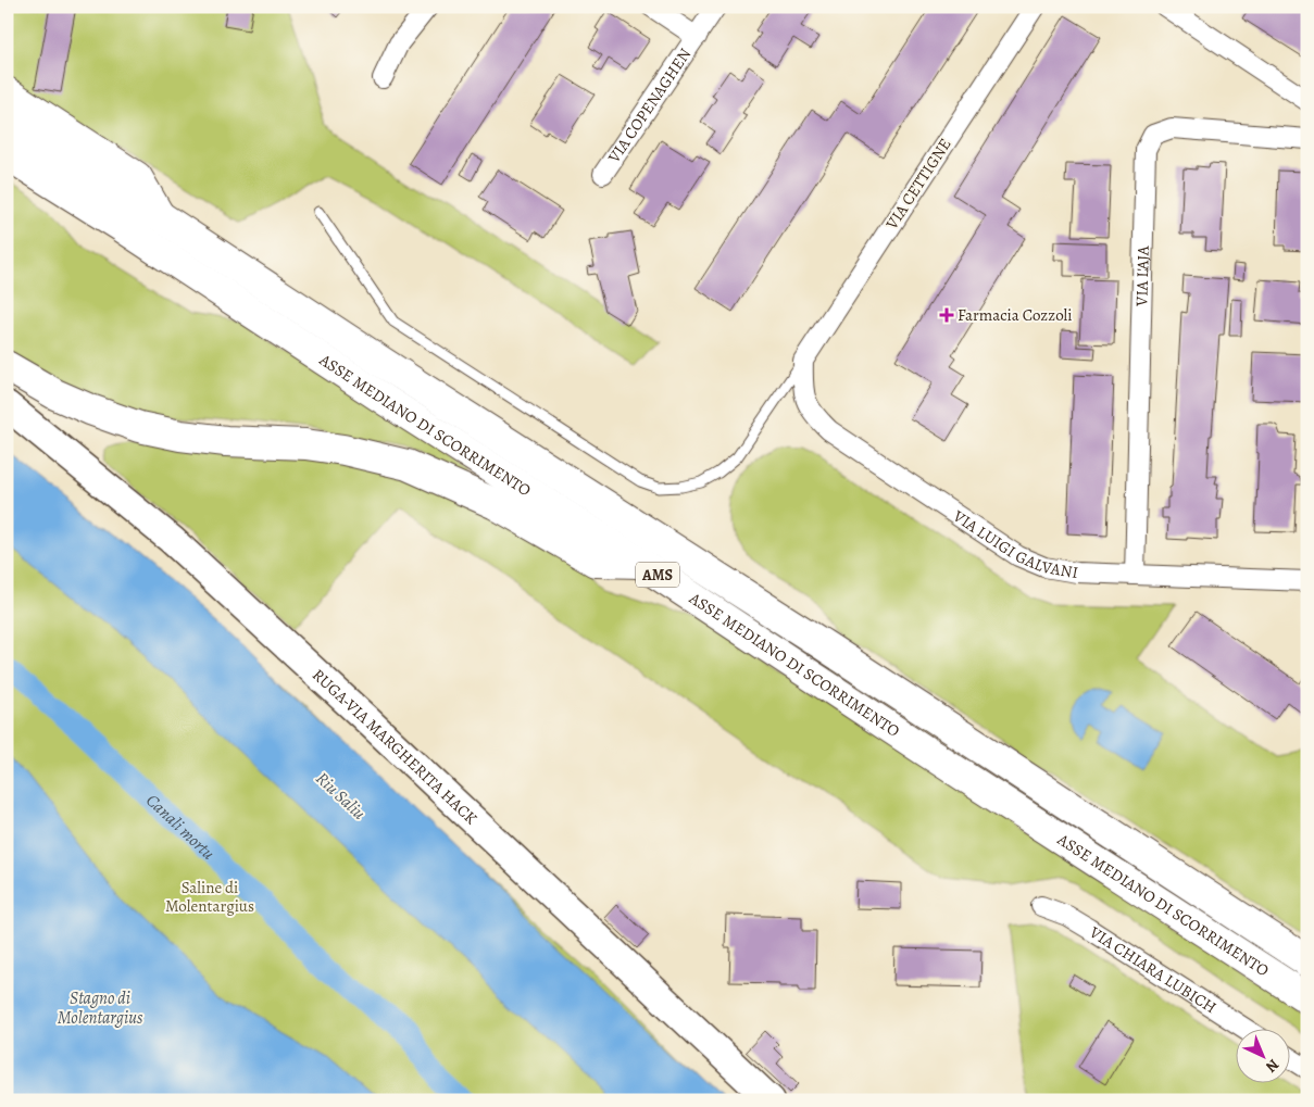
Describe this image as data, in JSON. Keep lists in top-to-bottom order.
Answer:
{
  "streets": {
    "highway": ["ASSE MEDIANO DI SCORRIMENTO", "AMS"],
    "main road": ["RUGA-VIA MARGHERITA HACK"],
    "street": [
      "VIA COPENAGHEN",
      "VIA CETTIGNE",
      "VIA L'AJA",
      "VIA LUIGI GALVANI",
      "VIA CHIARA LUBICH"
    ]
  },
  "crossings": [
    ["VIA CETTIGNE", "VIA LUIGI GALVANI"],
    ["VIA L'AJA", "VIA LUIGI GALVANI"]
  ],
  "water": ["Riu Saliu", "Canali mortu", "Stagno di Molentargius"],
  "parks": ["Saline di Molentargius"],
  "places": {
    "health": ["Farmacia Cozzoli"]
  },
  "north": "bottom right"
}
